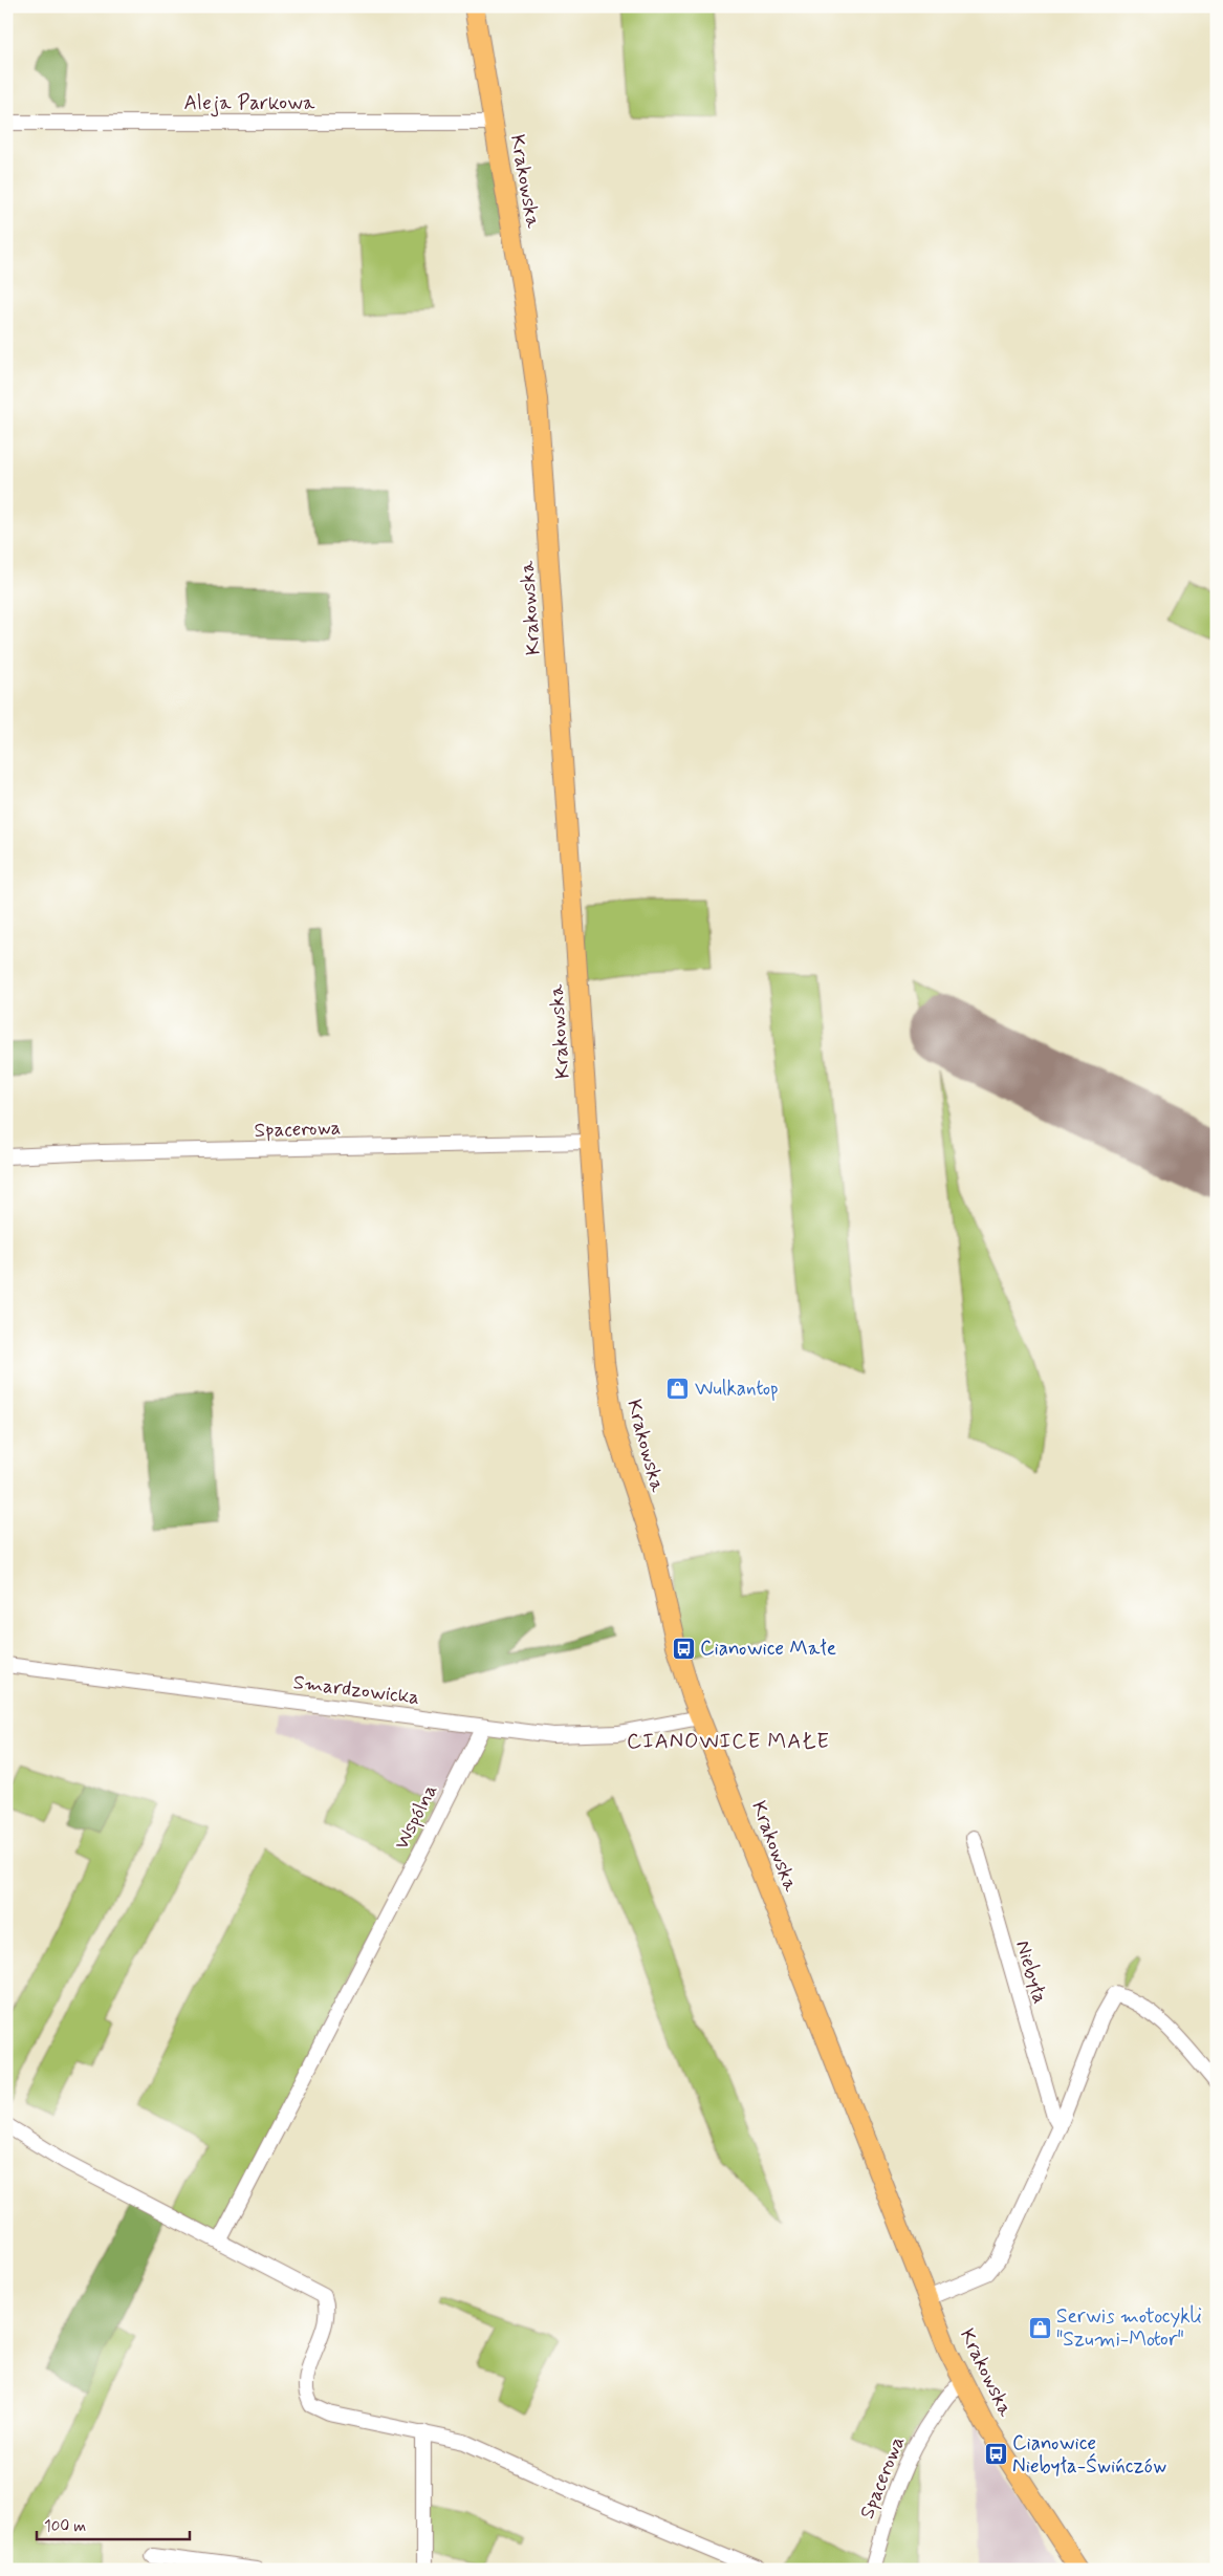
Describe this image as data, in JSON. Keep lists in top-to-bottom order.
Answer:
{
  "streets": {
    "main road": ["Krakowska"],
    "street": [
      "Aleja Parkowa",
      "Spacerowa",
      "Smardzowicka",
      "Wspólna",
      "Niebyła"
    ]
  },
  "crossings": [
    ["Aleja Parkowa", "Krakowska"],
    ["Krakowska", "Spacerowa"],
    ["Krakowska", "Smardzowicka"],
    ["Smardzowicka", "Wspólna"]
  ],
  "districts": ["CIANOWICE MAŁE"],
  "places": {
    "shop": ["Wulkantop", "Serwis motocykli \"Szumi-Motor\""],
    "bus stop": ["Cianowice Małe", "Cianowice Niebyła-Świńczów"]
  },
  "scale_bar": "100 m"
}
